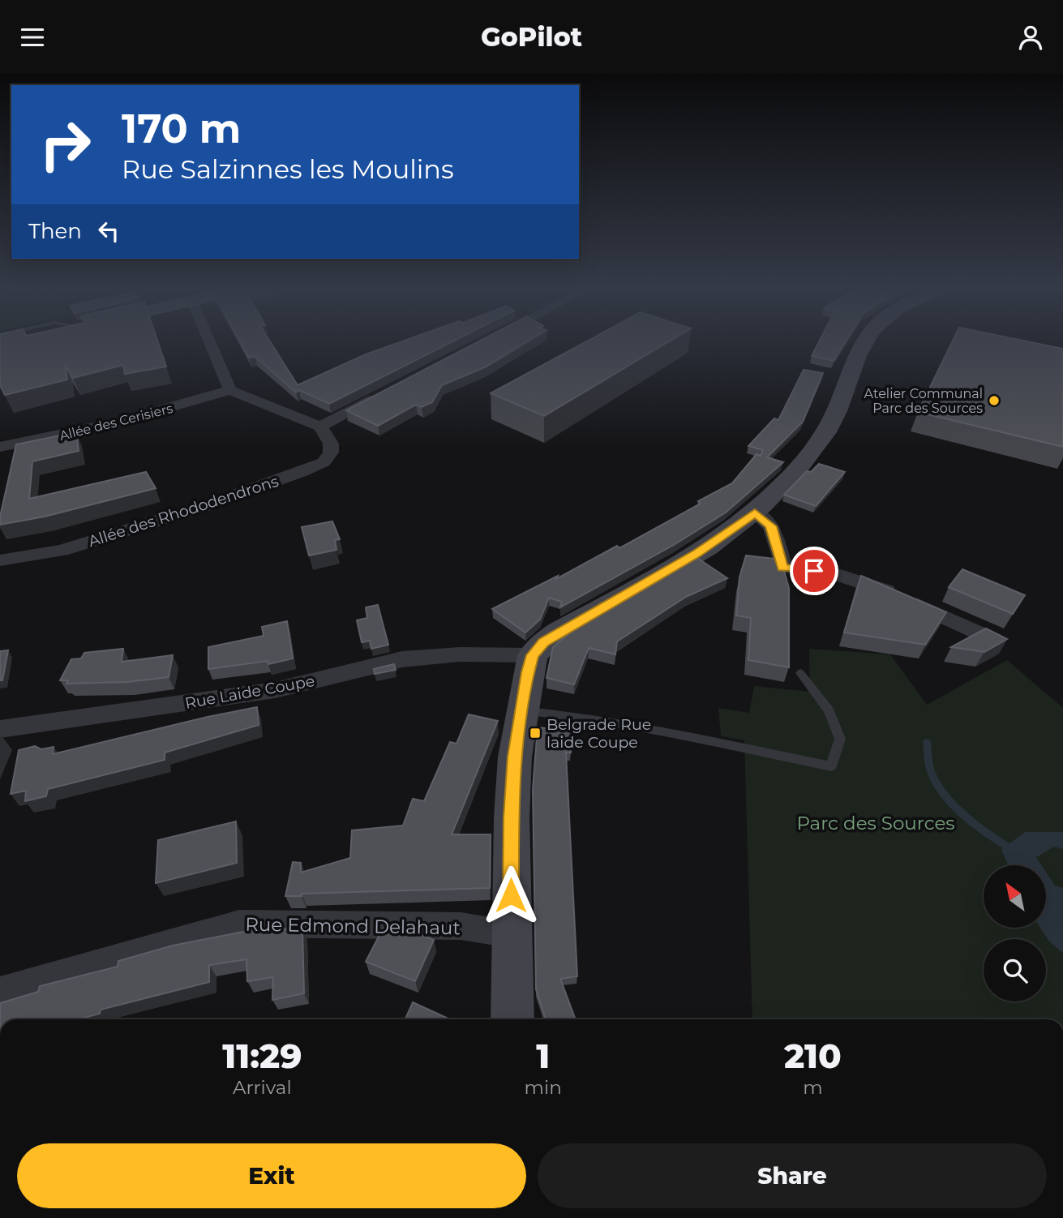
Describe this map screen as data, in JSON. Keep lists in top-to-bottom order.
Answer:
{
  "streets": {
    "street": [
      "Allée des Cerisiers",
      "Allée des Rhododendrons",
      "Rue Laide Coupe",
      "Rue Edmond Delahaut"
    ]
  },
  "parks": ["Parc des Sources"],
  "places": {
    "other": ["Atelier Communal Parc des Sources"],
    "transit": ["Belgrade Rue laide Coupe"]
  },
  "north": "top left",
  "page": {
    "header": "GoPilot",
    "turn": ["170 m", "Rue Salzinnes les Moulins"],
    "then": "Then",
    "eta": [
      "11:29",
      "Arrival",
      "1",
      "min",
      "210",
      "m"
    ],
    "buttons": ["Exit", "Share"]
  }
}
